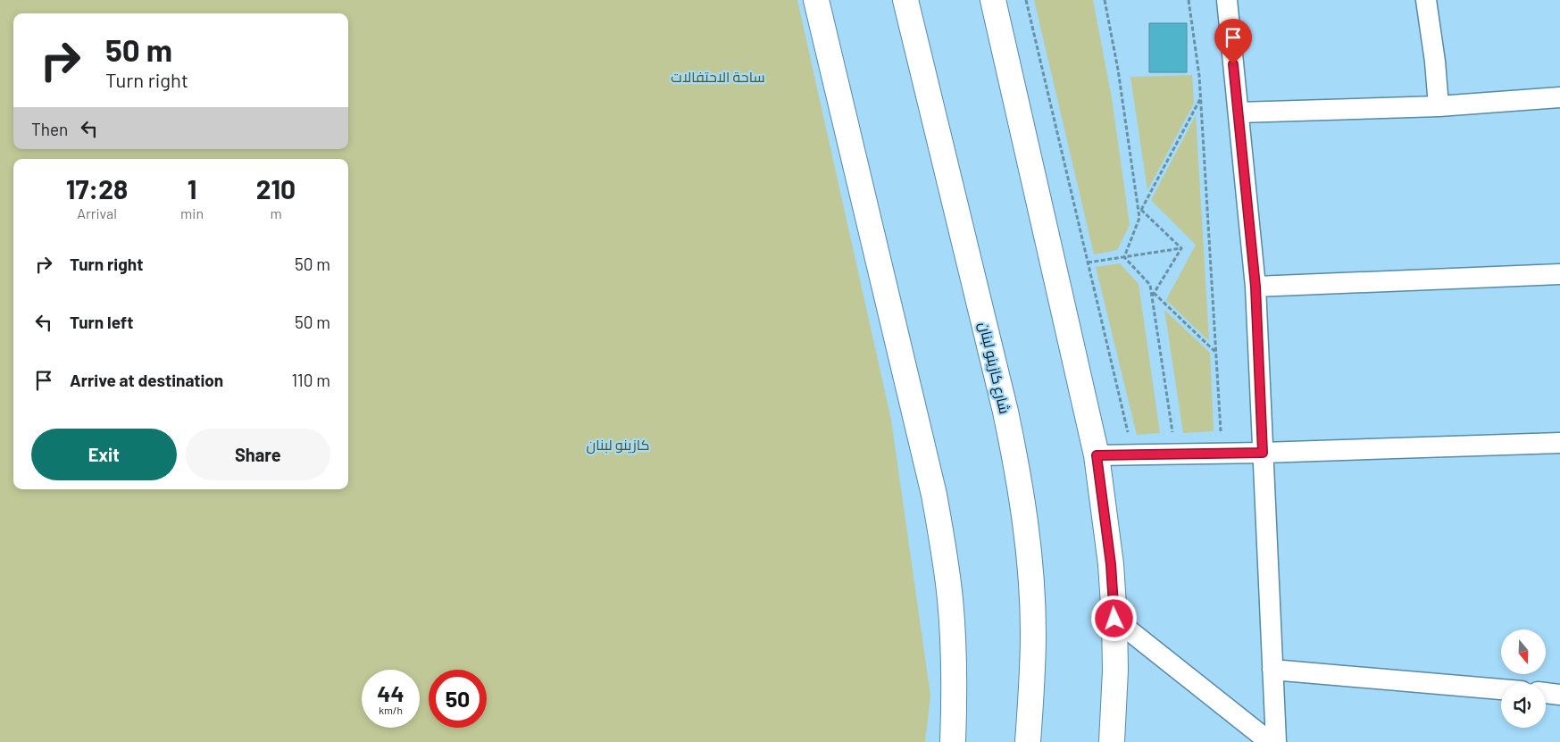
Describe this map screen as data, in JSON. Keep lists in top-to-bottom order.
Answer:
{
  "streets": {
    "main road": ["شارع كازينو لبنان"]
  },
  "parks": ["ساحة الاحتفالات", "كازينو لبنان"],
  "north": "bottom",
  "page": {
    "turn": ["50 m", "Turn right"],
    "then": "Then",
    "eta": [
      "17:28",
      "Arrival",
      "1",
      "min",
      "210",
      "m"
    ],
    "list": [
      {
        "name": "Turn right",
        "value": "50 m"
      },
      {
        "name": "Turn left",
        "value": "50 m"
      },
      {
        "name": "Arrive at destination",
        "value": "110 m"
      }
    ],
    "buttons": ["Exit", "Share"],
    "speed": "44 km/h",
    "limit": "50"
  }
}
